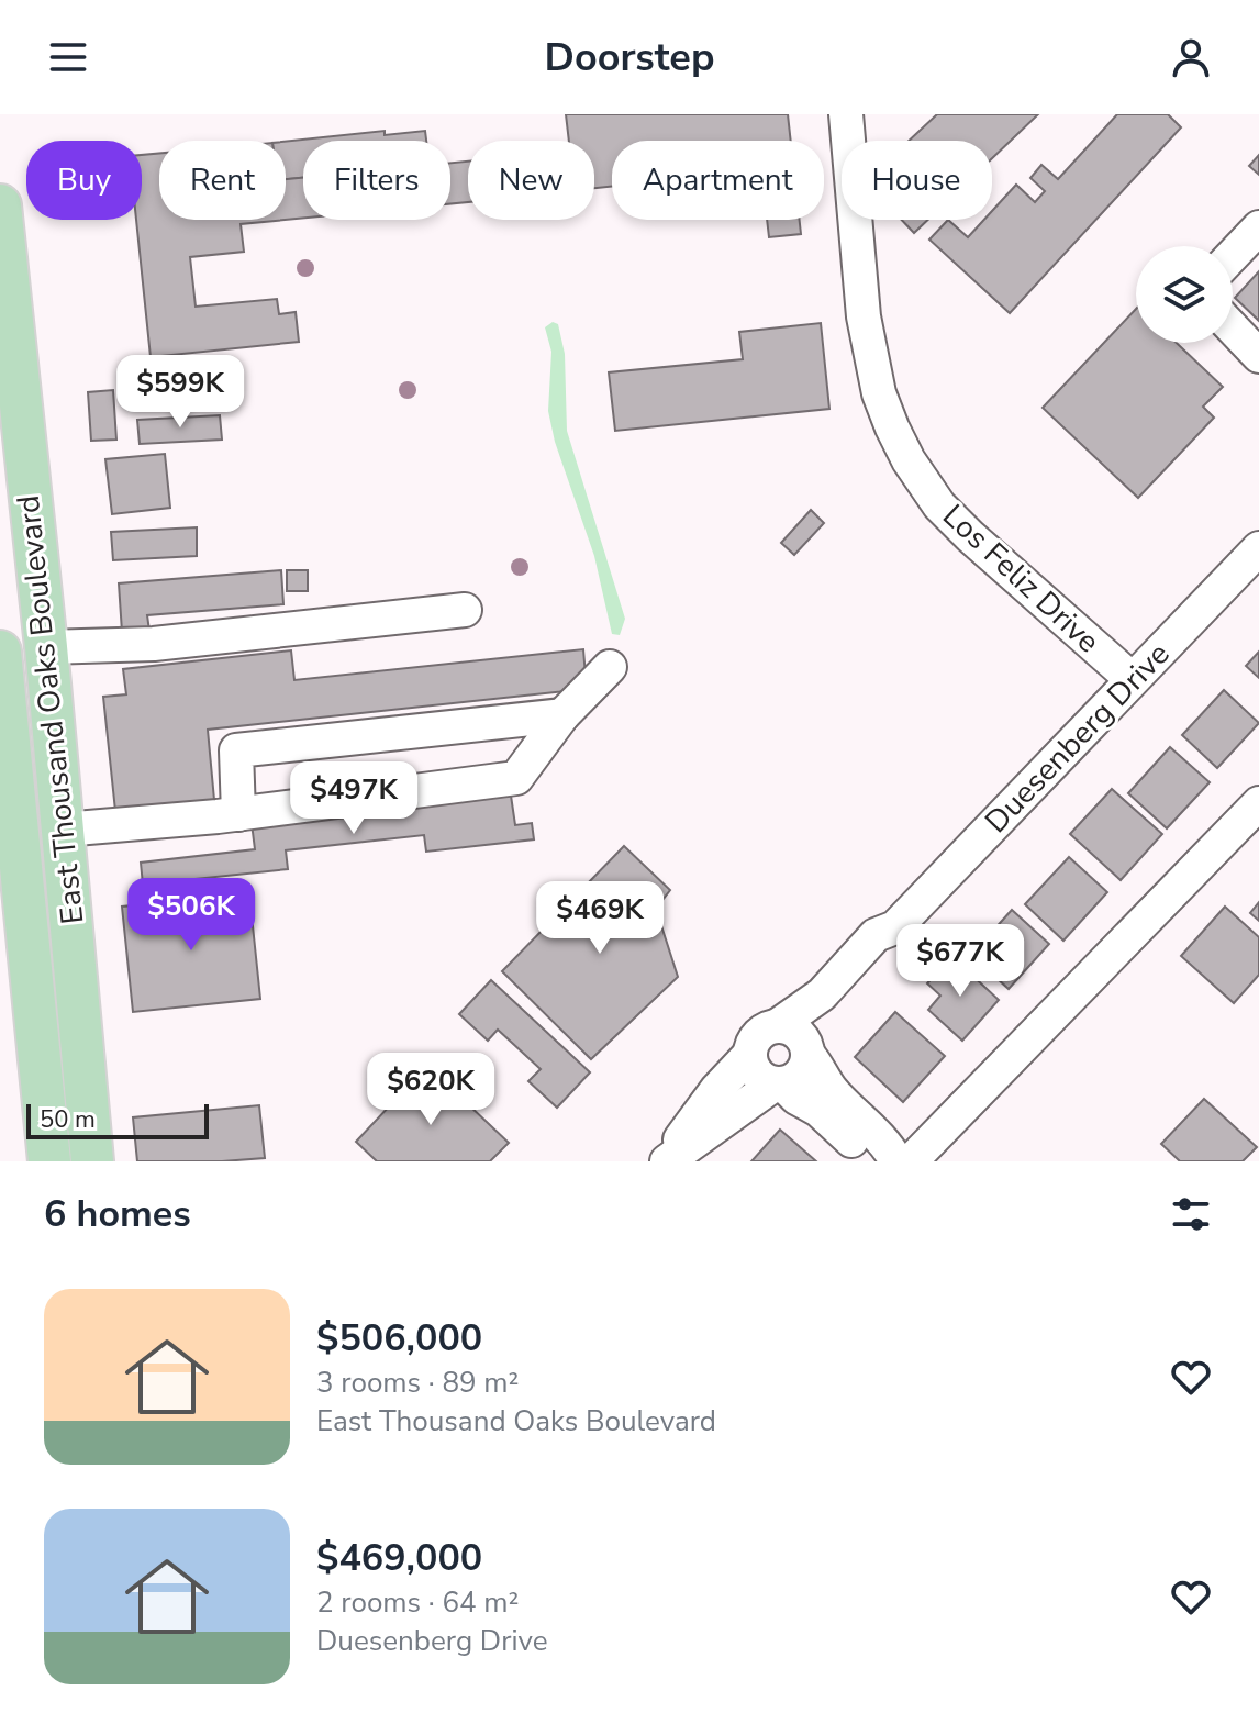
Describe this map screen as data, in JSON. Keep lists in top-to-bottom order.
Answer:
{
  "streets": {
    "main road": ["East Thousand Oaks Boulevard"],
    "street": ["Los Feliz Drive", "Duesenberg Drive"]
  },
  "crossings": [
    ["Los Feliz Drive", "Duesenberg Drive"]
  ],
  "scale_bar": "50 m",
  "page": {
    "header": "Doorstep",
    "chip": [
      "Buy",
      "Rent",
      "Filters",
      "New",
      "Apartment",
      "House"
    ],
    "price": [
      "$599K",
      "$497K",
      "$506K",
      "$469K",
      "$677K",
      "$620K"
    ],
    "scale": "50 m",
    "heading": "6 homes",
    "list": [
      {
        "name": "$506,000",
        "note": "3 rooms · 89 m² · East Thousand Oaks Boulevard"
      },
      {
        "name": "$469,000",
        "note": "2 rooms · 64 m² · Duesenberg Drive"
      }
    ]
  }
}
